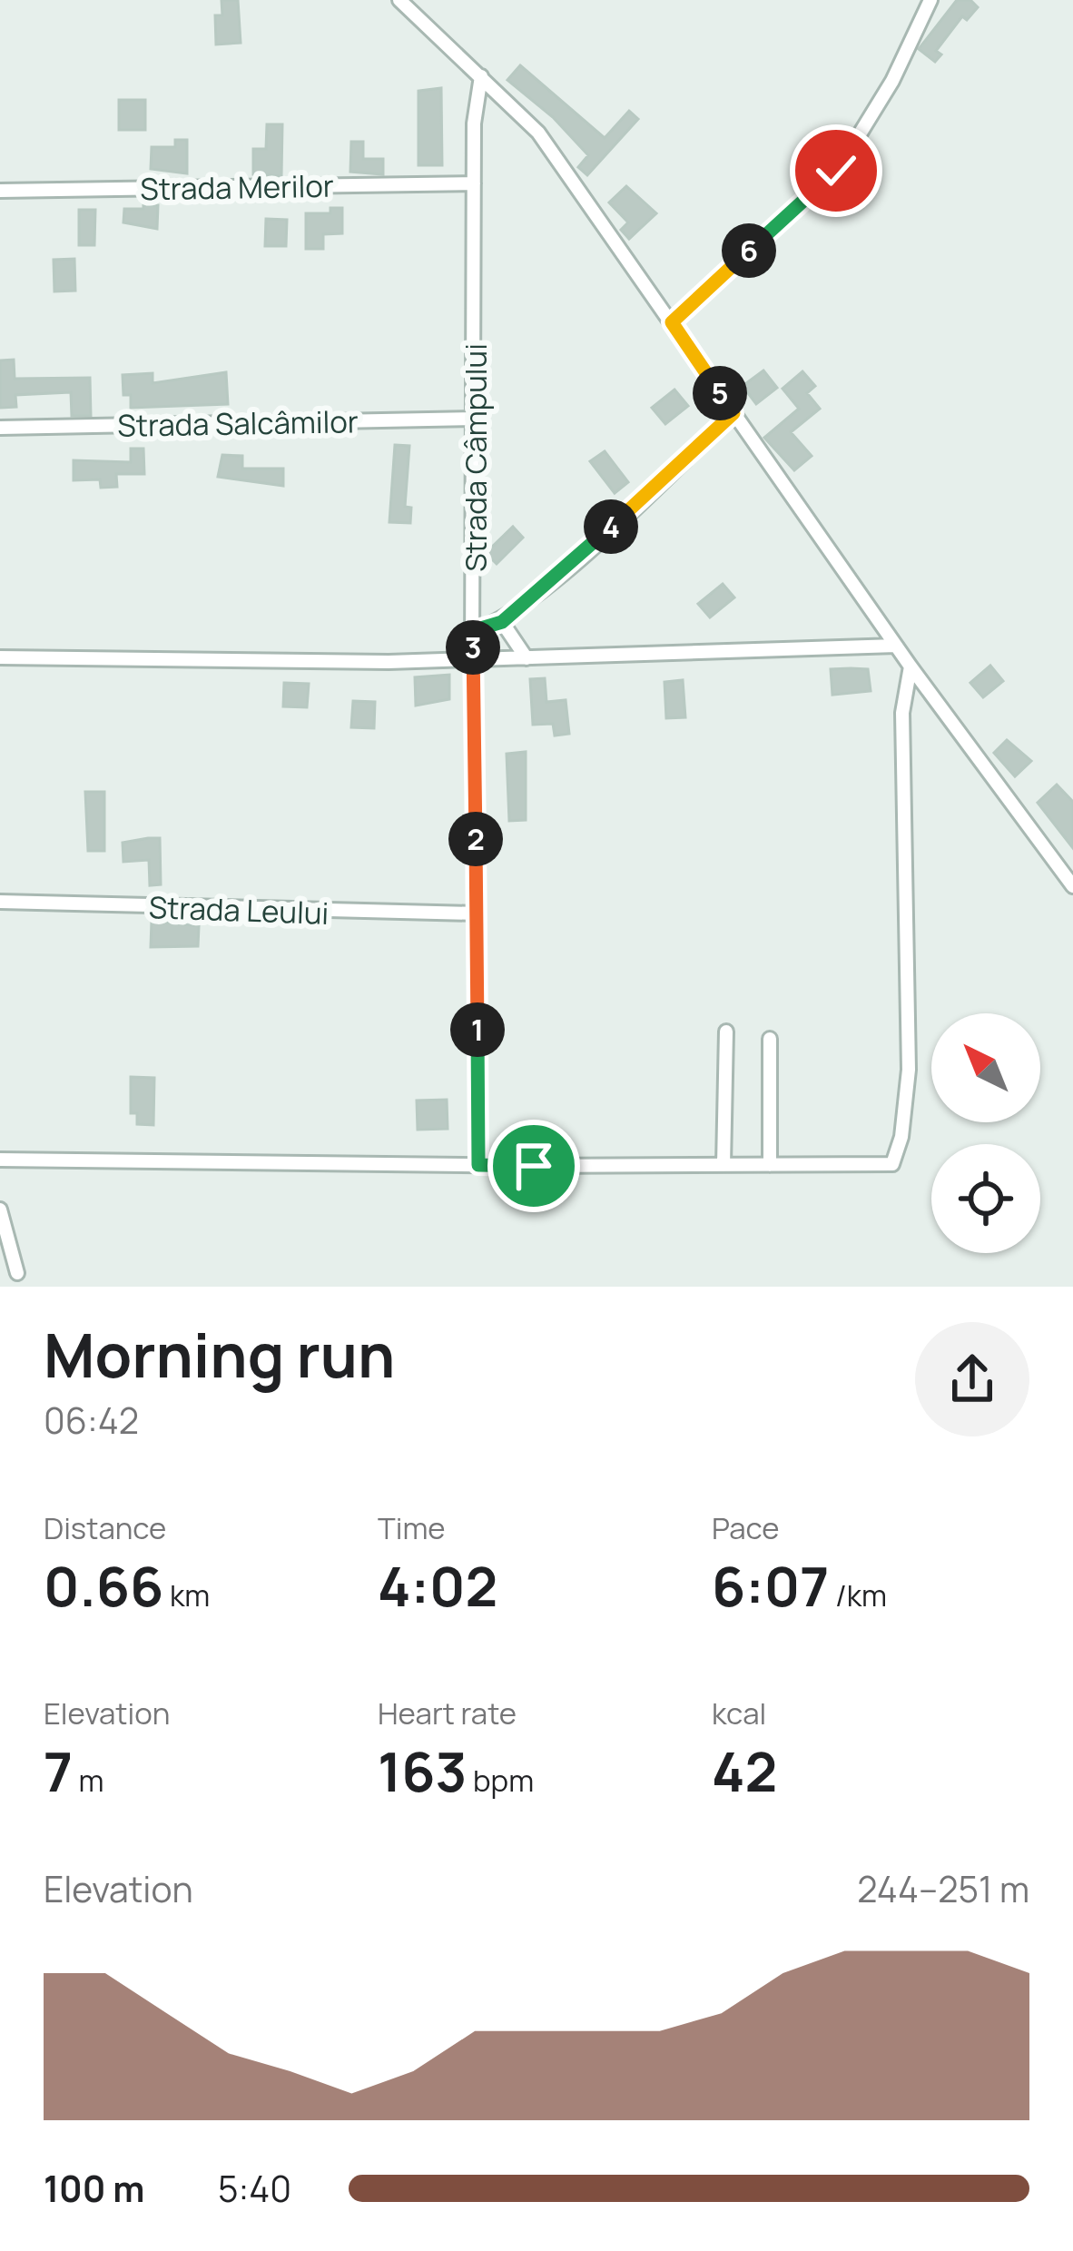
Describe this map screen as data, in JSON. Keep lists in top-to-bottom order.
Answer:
{
  "streets": {
    "street": [
      "Strada Merilor",
      "Strada Salcâmilor",
      "Strada Câmpului",
      "Strada Leului"
    ]
  },
  "crossings": [
    ["Strada Merilor", "Strada Câmpului"],
    ["Strada Salcâmilor", "Strada Câmpului"],
    ["Strada Câmpului", "Strada Leului"]
  ],
  "north": "top left",
  "page": {
    "pins": [
      "6",
      "5",
      "4",
      "3",
      "2",
      "1"
    ],
    "heading": ["Morning run", "06:42"],
    "stats": [
      ["Distance", "0.66 km"],
      ["Time", "4:02"],
      ["Pace", "6:07 /km"],
      ["Elevation", "7 m"],
      ["Heart rate", "163 bpm"],
      ["kcal", "42"]
    ],
    "chart": ["Elevation", "244–251 m"],
    "list": [
      {
        "name": "100 m",
        "note": "5:40"
      }
    ]
  }
}
